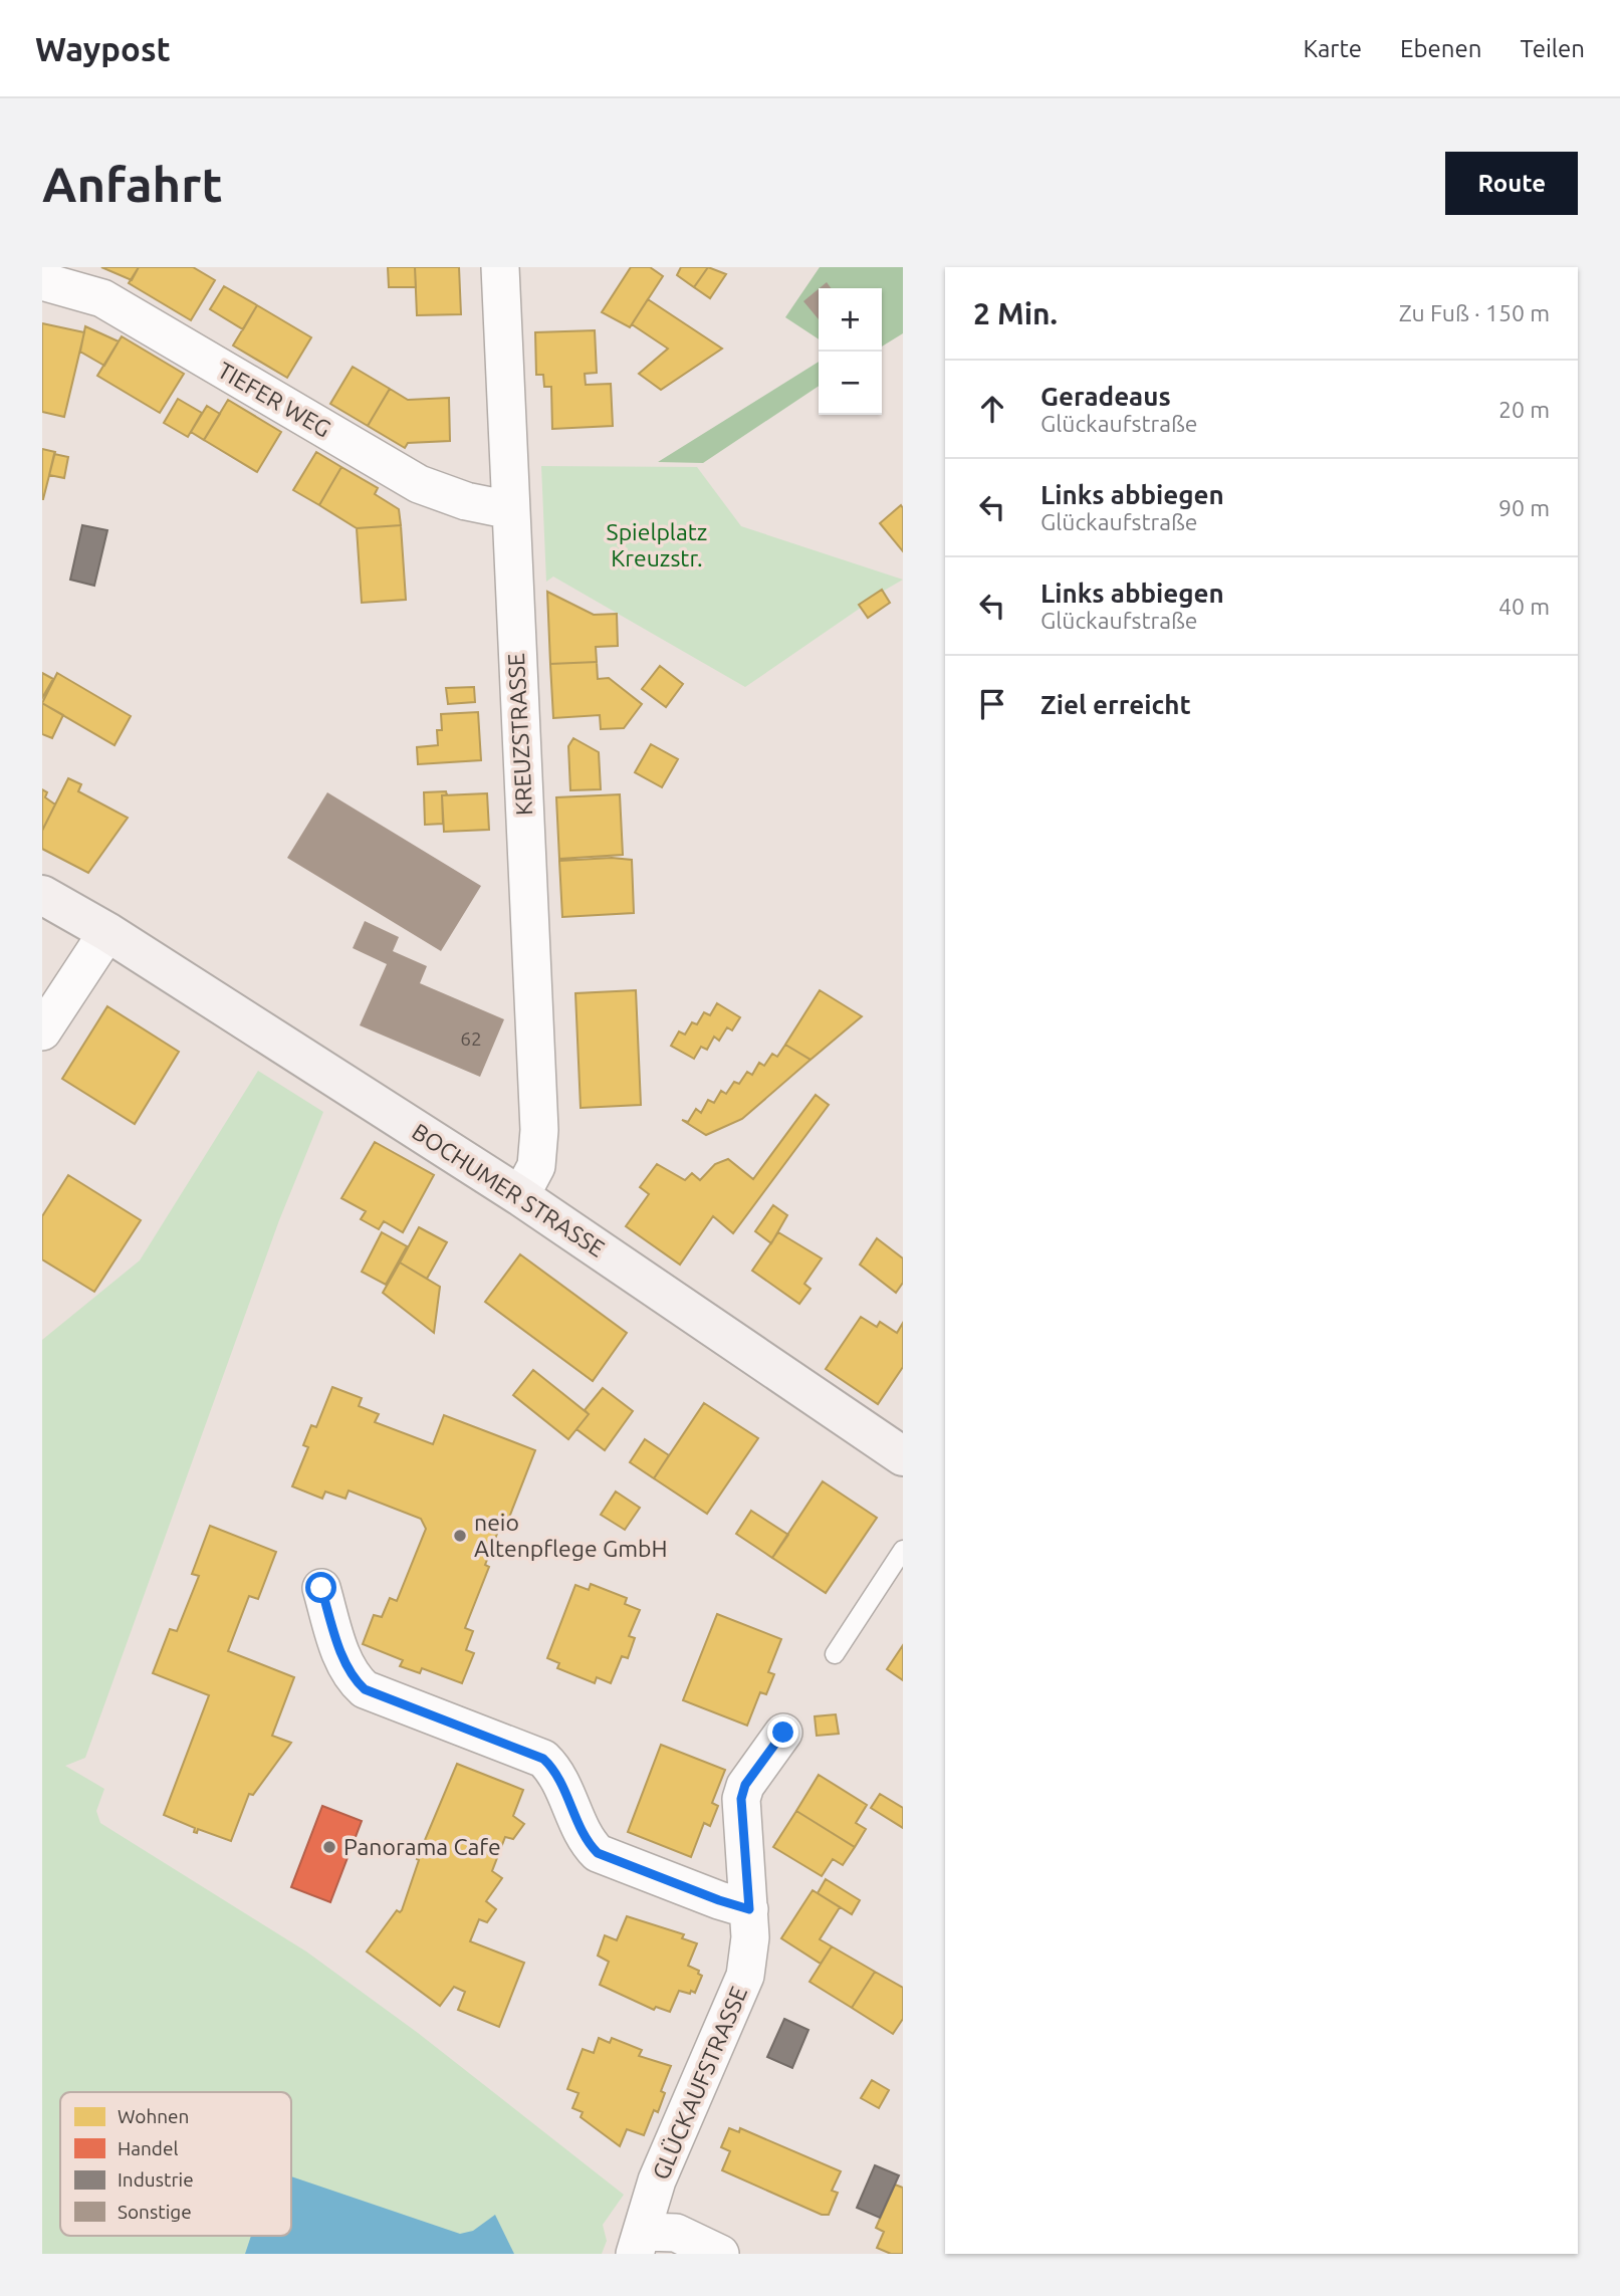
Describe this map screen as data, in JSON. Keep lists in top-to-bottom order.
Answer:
{
  "streets": {
    "main road": ["BOCHUMER STRASSE"],
    "street": ["TIEFER WEG", "KREUZSTRASSE", "GLÜCKAUFSTRASSE"]
  },
  "crossings": [
    ["TIEFER WEG", "KREUZSTRASSE"],
    ["KREUZSTRASSE", "BOCHUMER STRASSE"]
  ],
  "parks": ["Spielplatz Kreuzstr."],
  "places": ["neio Altenpflege GmbH", "Panorama Cafe"],
  "house_numbers": ["62"],
  "legend": [
    "Wohnen",
    "Handel",
    "Industrie",
    "Sonstige"
  ],
  "page": {
    "header": "Waypost",
    "nav": ["Karte", "Ebenen", "Teilen"],
    "buttons": "Route",
    "title": "Anfahrt",
    "heading": ["2 Min.", "Zu Fuß · 150 m"],
    "map_buttons": ["+", "−"],
    "list": [
      ["Geradeaus", "Glückaufstraße", "20 m"],
      ["Links abbiegen", "Glückaufstraße", "90 m"],
      ["Links abbiegen", "Glückaufstraße", "40 m"],
      "Ziel erreicht"
    ]
  }
}
